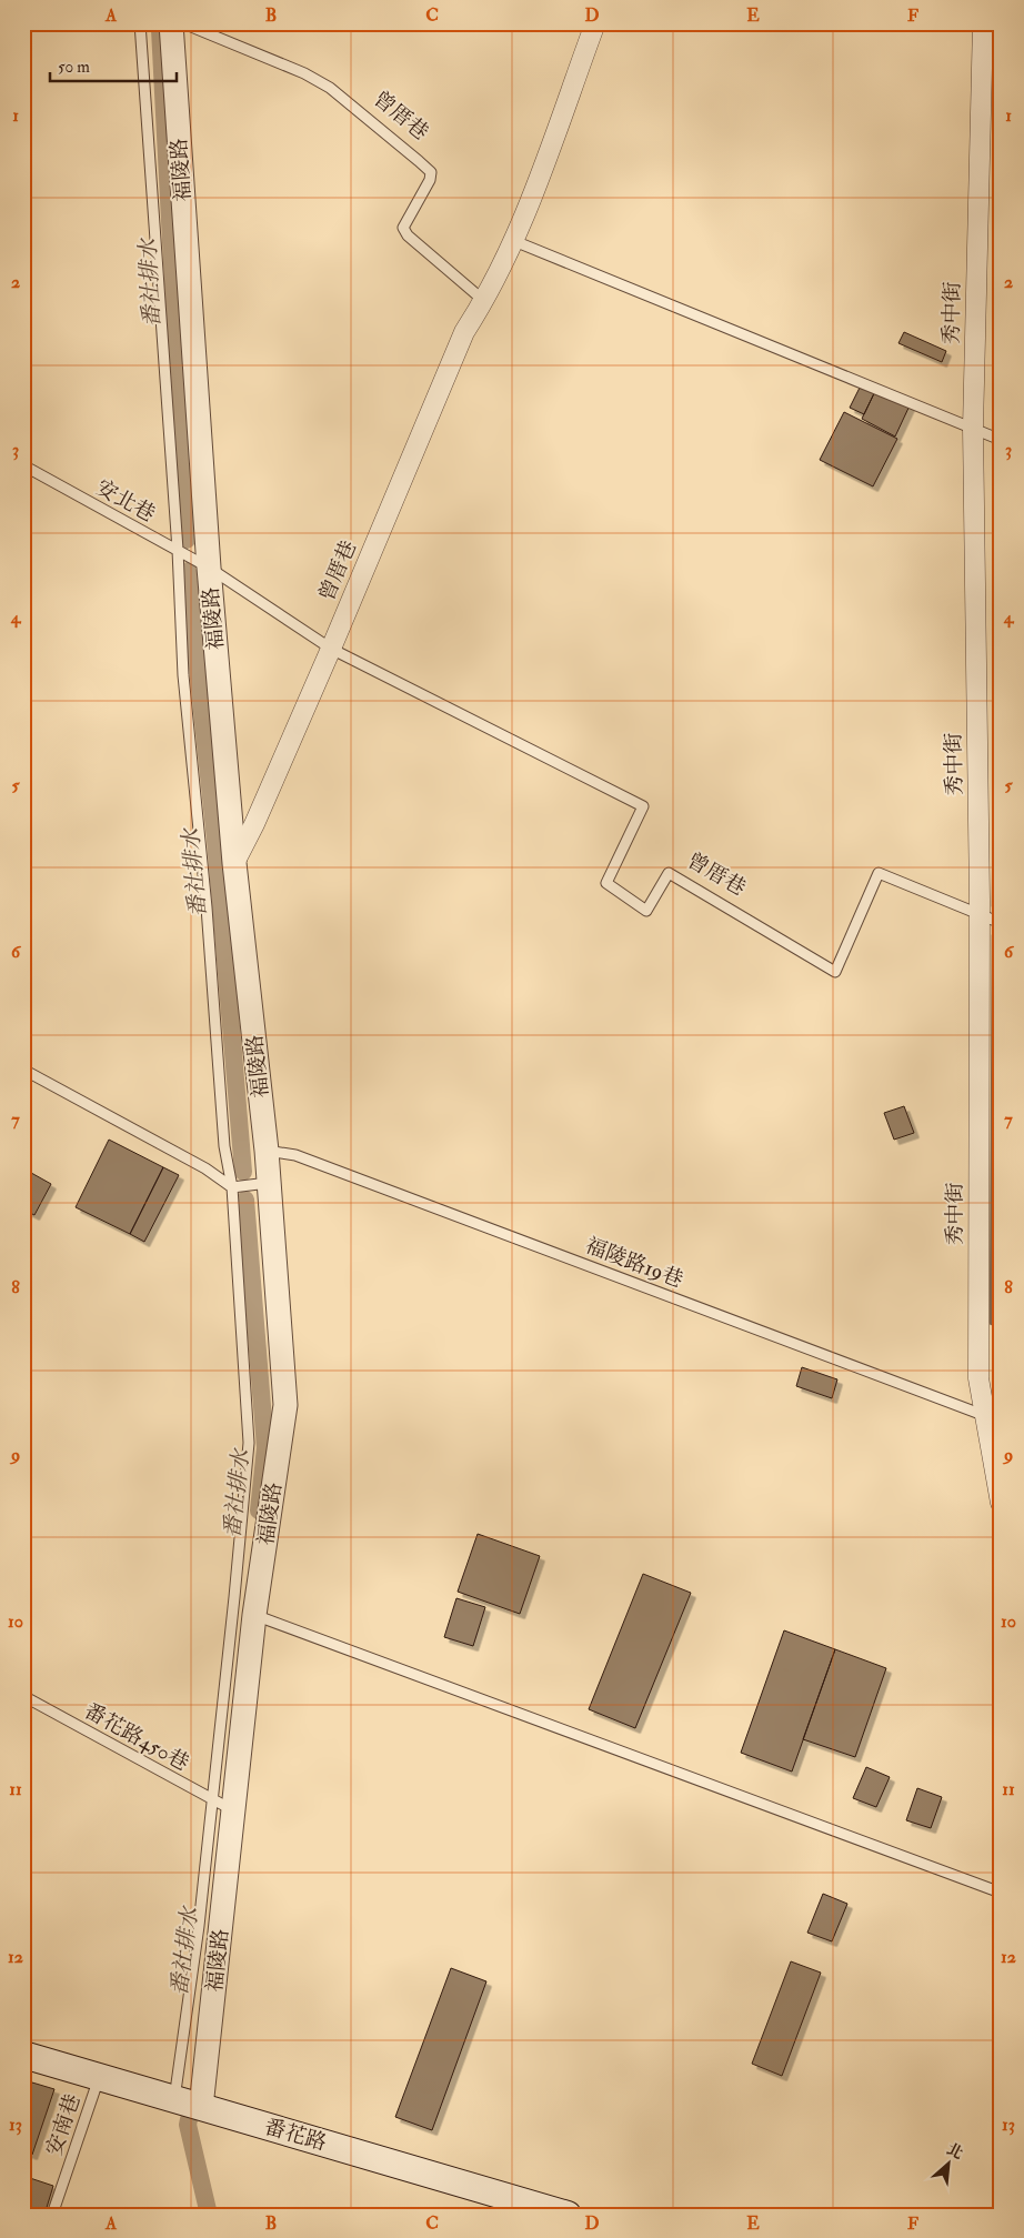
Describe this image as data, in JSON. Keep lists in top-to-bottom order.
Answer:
{
  "streets": {
    "main road": ["番花路"],
    "street": ["曾厝巷", "福陵路", "秀中街"],
    "lane": [
      "安北巷",
      "福陵路19巷",
      "番花路450巷",
      "安南巷"
    ]
  },
  "crossings": [
    ["曾厝巷", "福陵路"],
    ["曾厝巷", "秀中街"],
    ["曾厝巷", "安北巷"],
    ["福陵路", "安北巷"],
    ["福陵路", "福陵路19巷"],
    ["福陵路", "番花路450巷"],
    ["福陵路", "番花路"],
    ["秀中街", "福陵路19巷"],
    ["安南巷", "番花路"]
  ],
  "water": ["番社排水"],
  "scale_bar": "50 m",
  "north": "top right",
  "grid": {
    "columns": [
      "A",
      "B",
      "C",
      "D",
      "E",
      "F"
    ],
    "rows": [
      "1",
      "2",
      "3",
      "4",
      "5",
      "6",
      "7",
      "8",
      "9",
      "10",
      "11",
      "12",
      "13"
    ]
  }
}
